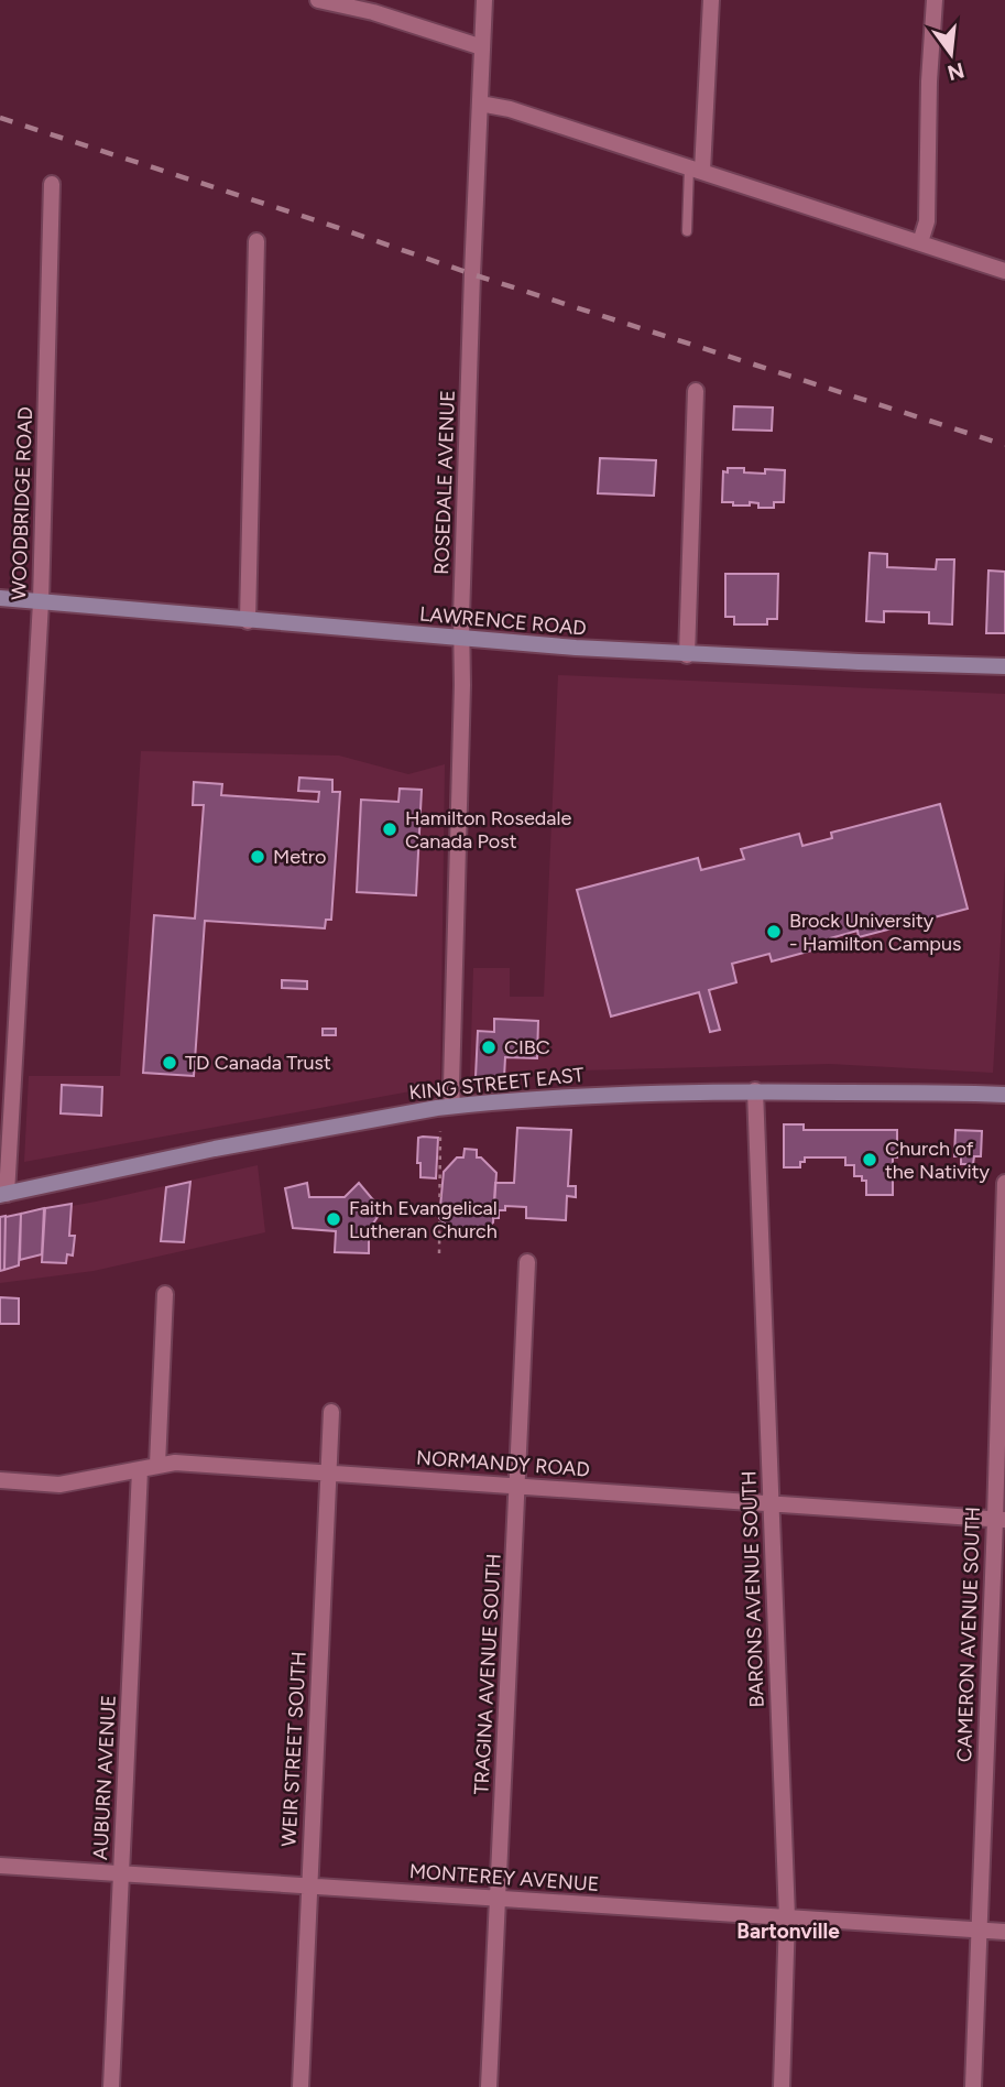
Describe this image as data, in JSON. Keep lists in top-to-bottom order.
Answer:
{
  "streets": {
    "street": [
      "ROSEDALE AVENUE",
      "WOODBRIDGE ROAD",
      "LAWRENCE ROAD",
      "KING STREET EAST",
      "NORMANDY ROAD",
      "BARONS AVENUE SOUTH",
      "CAMERON AVENUE SOUTH",
      "TRAGINA AVENUE SOUTH",
      "WEIR STREET SOUTH",
      "AUBURN AVENUE",
      "MONTEREY AVENUE"
    ]
  },
  "crossings": [
    ["ROSEDALE AVENUE", "LAWRENCE ROAD"],
    ["ROSEDALE AVENUE", "KING STREET EAST"],
    ["WOODBRIDGE ROAD", "LAWRENCE ROAD"],
    ["WOODBRIDGE ROAD", "KING STREET EAST"],
    ["KING STREET EAST", "BARONS AVENUE SOUTH"],
    ["NORMANDY ROAD", "BARONS AVENUE SOUTH"],
    ["NORMANDY ROAD", "CAMERON AVENUE SOUTH"],
    ["NORMANDY ROAD", "TRAGINA AVENUE SOUTH"],
    ["NORMANDY ROAD", "WEIR STREET SOUTH"],
    ["NORMANDY ROAD", "AUBURN AVENUE"],
    ["BARONS AVENUE SOUTH", "MONTEREY AVENUE"],
    ["CAMERON AVENUE SOUTH", "MONTEREY AVENUE"],
    ["TRAGINA AVENUE SOUTH", "MONTEREY AVENUE"],
    ["WEIR STREET SOUTH", "MONTEREY AVENUE"],
    ["AUBURN AVENUE", "MONTEREY AVENUE"]
  ],
  "districts": ["Bartonville"],
  "places": [
    "Hamilton Rosedale Canada Post",
    "Metro",
    "Brock University - Hamilton Campus",
    "CIBC",
    "TD Canada Trust",
    "Church of the Nativity",
    "Faith Evangelical Lutheran Church"
  ],
  "north": "bottom"
}
